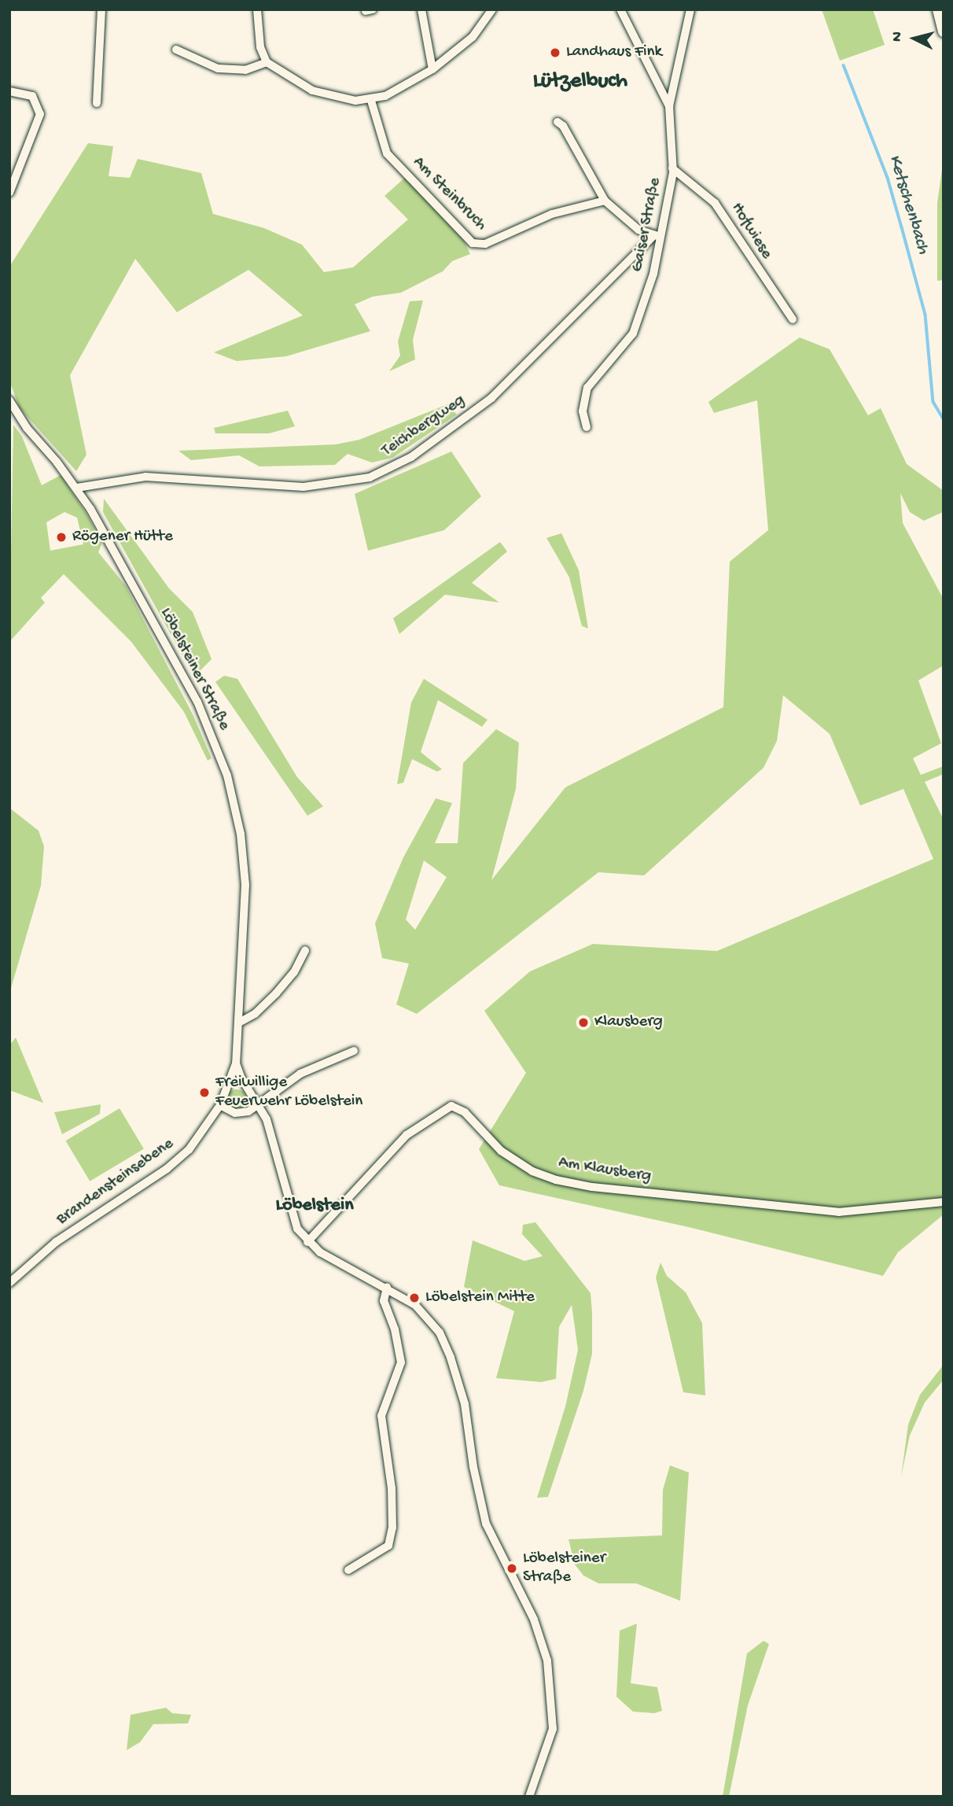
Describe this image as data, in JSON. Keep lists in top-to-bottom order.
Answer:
{
  "streets": {
    "street": [
      "Am Steinbruch",
      "Gaiser Straße",
      "Hofwiese",
      "Teichbergweg",
      "Löbelsteiner Straße",
      "Am Klausberg",
      "Brandensteinsebene"
    ]
  },
  "crossings": [
    ["Gaiser Straße", "Hofwiese"],
    ["Gaiser Straße", "Teichbergweg"],
    ["Teichbergweg", "Löbelsteiner Straße"],
    ["Löbelsteiner Straße", "Brandensteinsebene"]
  ],
  "districts": ["Lützelbuch", "Löbelstein"],
  "water": ["Ketschenbach"],
  "places": [
    "Landhaus Fink",
    "Rögener Hütte",
    "Klausberg",
    "Freiwillige Feuerwehr Löbelstein",
    "Löbelstein Mitte",
    "Löbelsteiner Straße"
  ],
  "north": "left"
}
